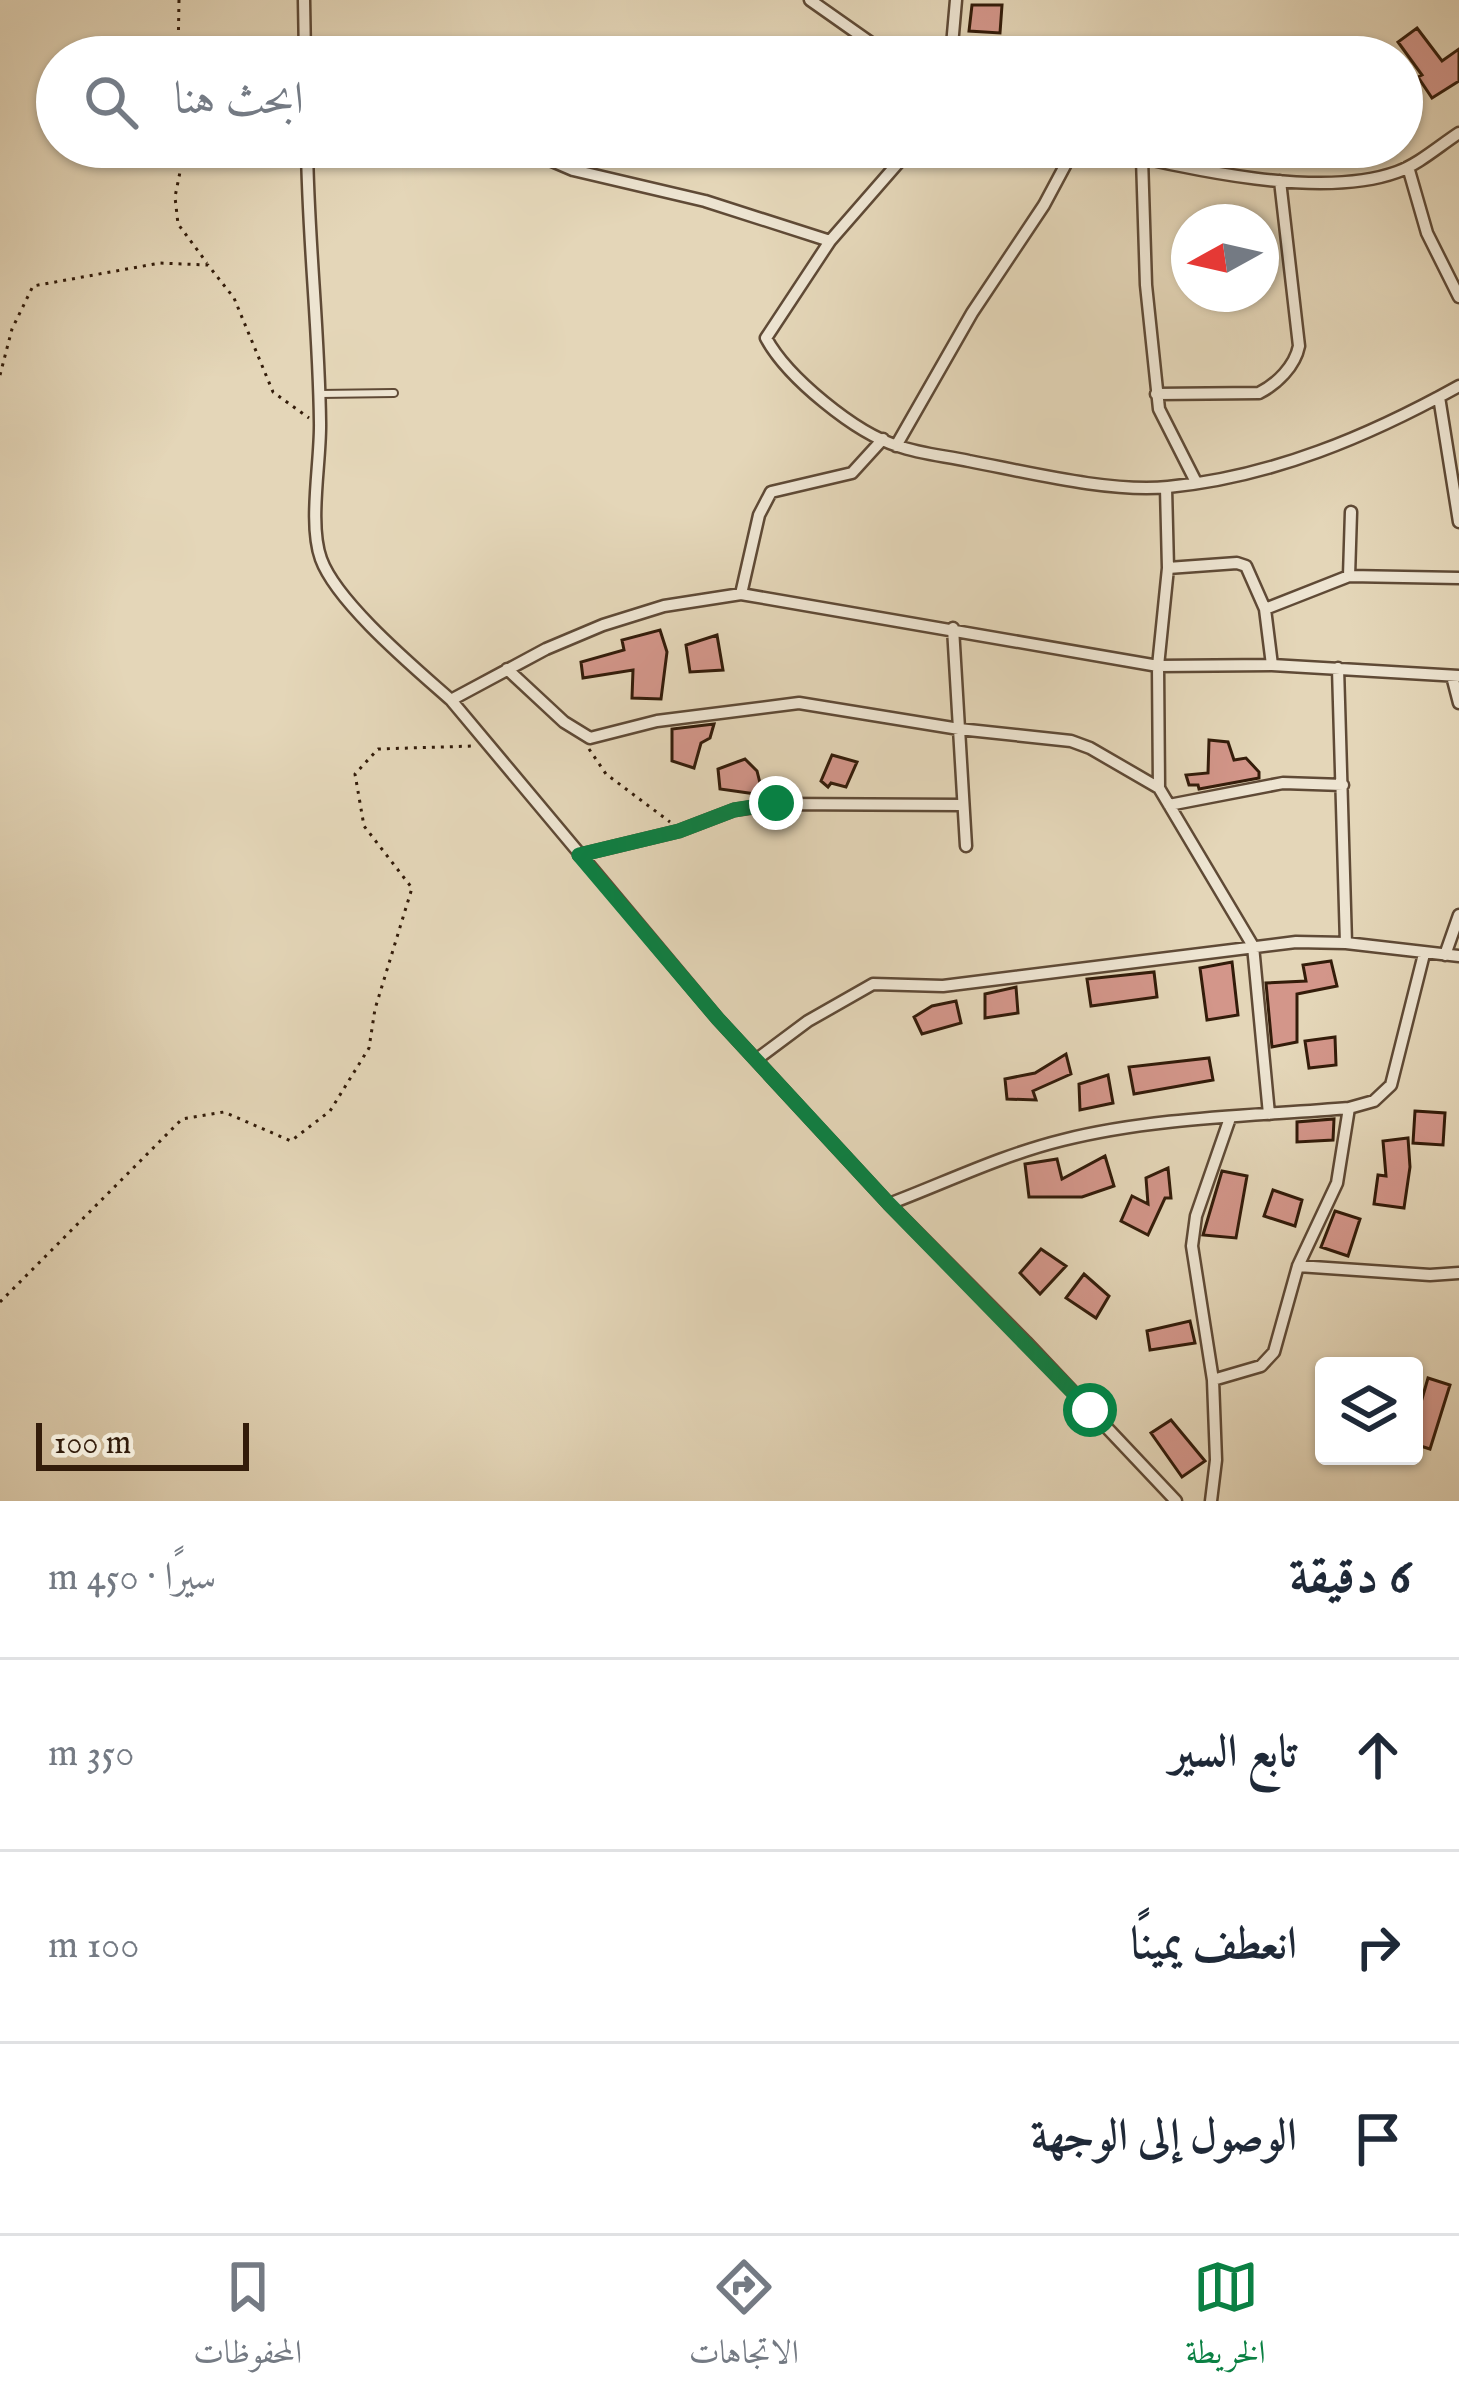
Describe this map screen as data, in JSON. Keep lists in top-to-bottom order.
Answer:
{
  "scale_bar": "100 m",
  "north": "left",
  "page": {
    "search": "ابحث هنا",
    "scale": "100 m",
    "heading": ["6 دقيقة", "سيرًا · 450 m"],
    "list": [
      ["تابع السير", "350 m"],
      ["انعطف يمينًا", "100 m"],
      "الوصول إلى الوجهة"
    ],
    "nav": ["الخريطة", "الاتجاهات", "المحفوظات"]
  }
}
